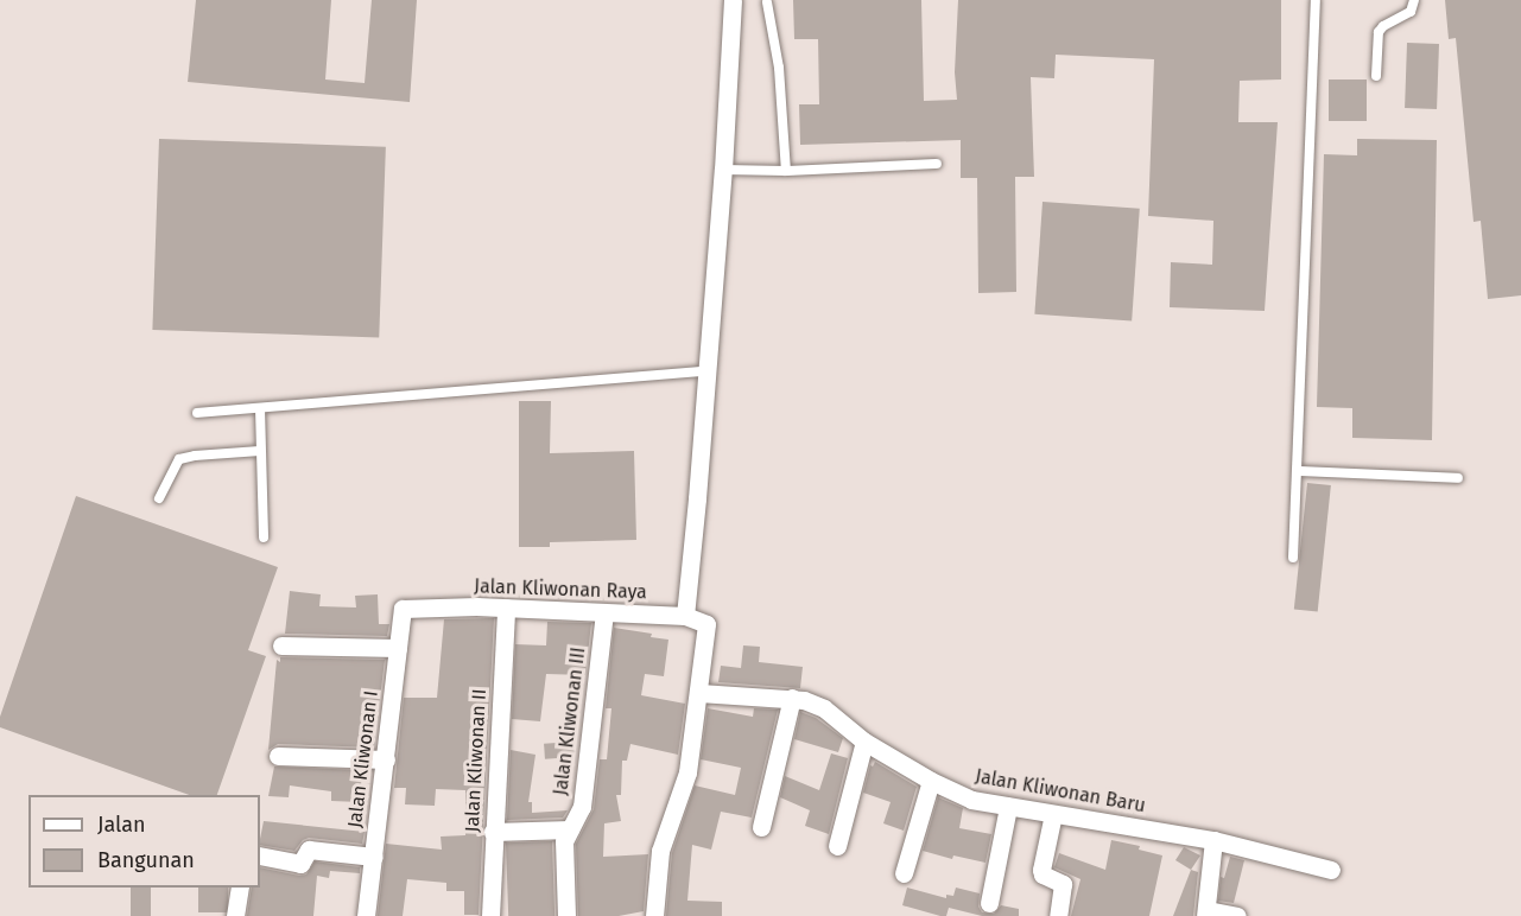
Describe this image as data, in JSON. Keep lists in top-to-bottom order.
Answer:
{
  "streets": {
    "street": [
      "Jalan Kliwonan Raya",
      "Jalan Kliwonan III",
      "Jalan Kliwonan I",
      "Jalan Kliwonan II",
      "Jalan Kliwonan Baru"
    ]
  },
  "crossings": [
    ["Jalan Kliwonan Raya", "Jalan Kliwonan III"],
    ["Jalan Kliwonan Raya", "Jalan Kliwonan I"],
    ["Jalan Kliwonan Raya", "Jalan Kliwonan II"]
  ],
  "legend": ["Jalan", "Bangunan"]
}
